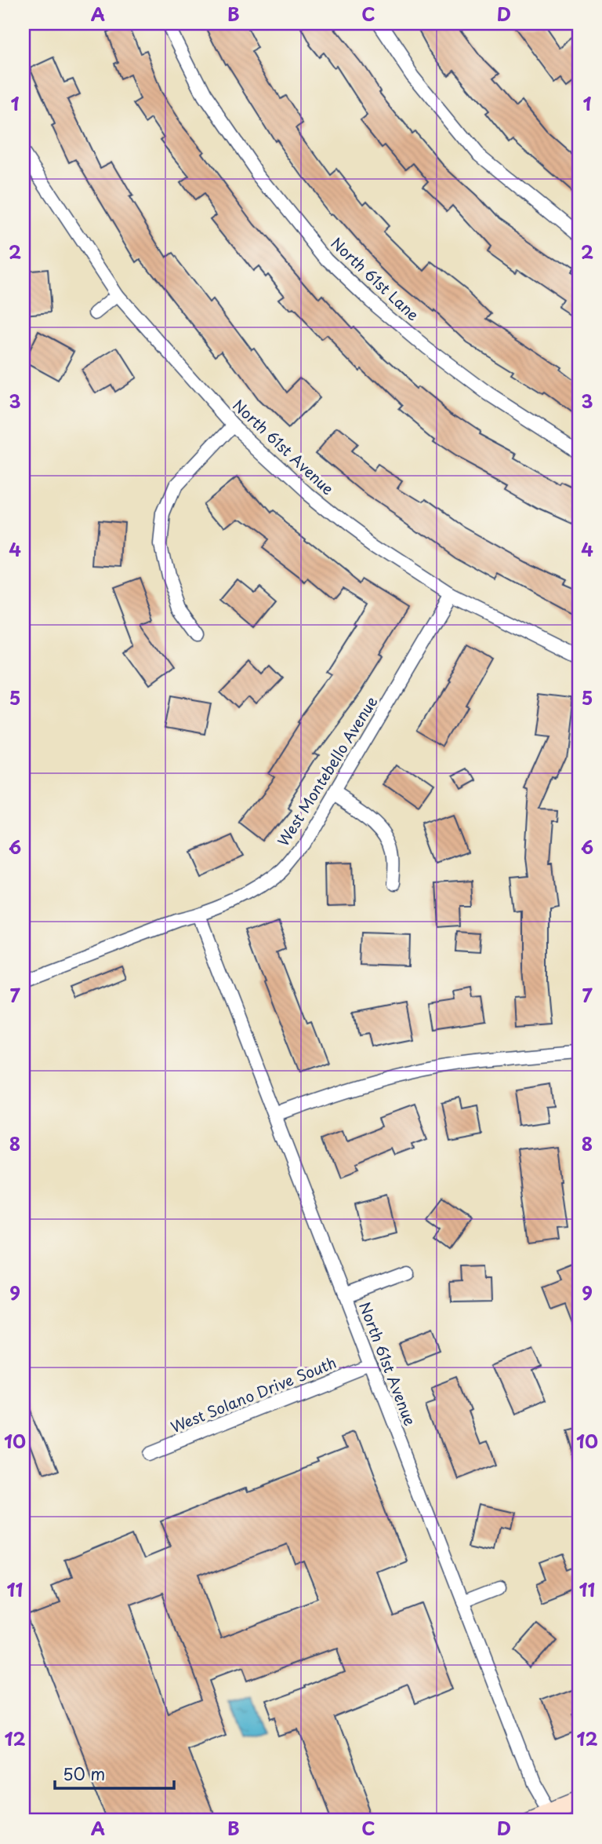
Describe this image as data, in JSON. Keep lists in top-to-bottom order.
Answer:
{
  "streets": {
    "street": [
      "North 61st Lane",
      "North 61st Avenue",
      "West Montebello Avenue",
      "West Solano Drive South"
    ]
  },
  "crossings": [
    ["North 61st Avenue", "West Montebello Avenue"],
    ["North 61st Avenue", "West Solano Drive South"]
  ],
  "scale_bar": "50 m",
  "grid": {
    "columns": [
      "A",
      "B",
      "C",
      "D"
    ],
    "rows": [
      "1",
      "2",
      "3",
      "4",
      "5",
      "6",
      "7",
      "8",
      "9",
      "10",
      "11",
      "12"
    ]
  }
}
